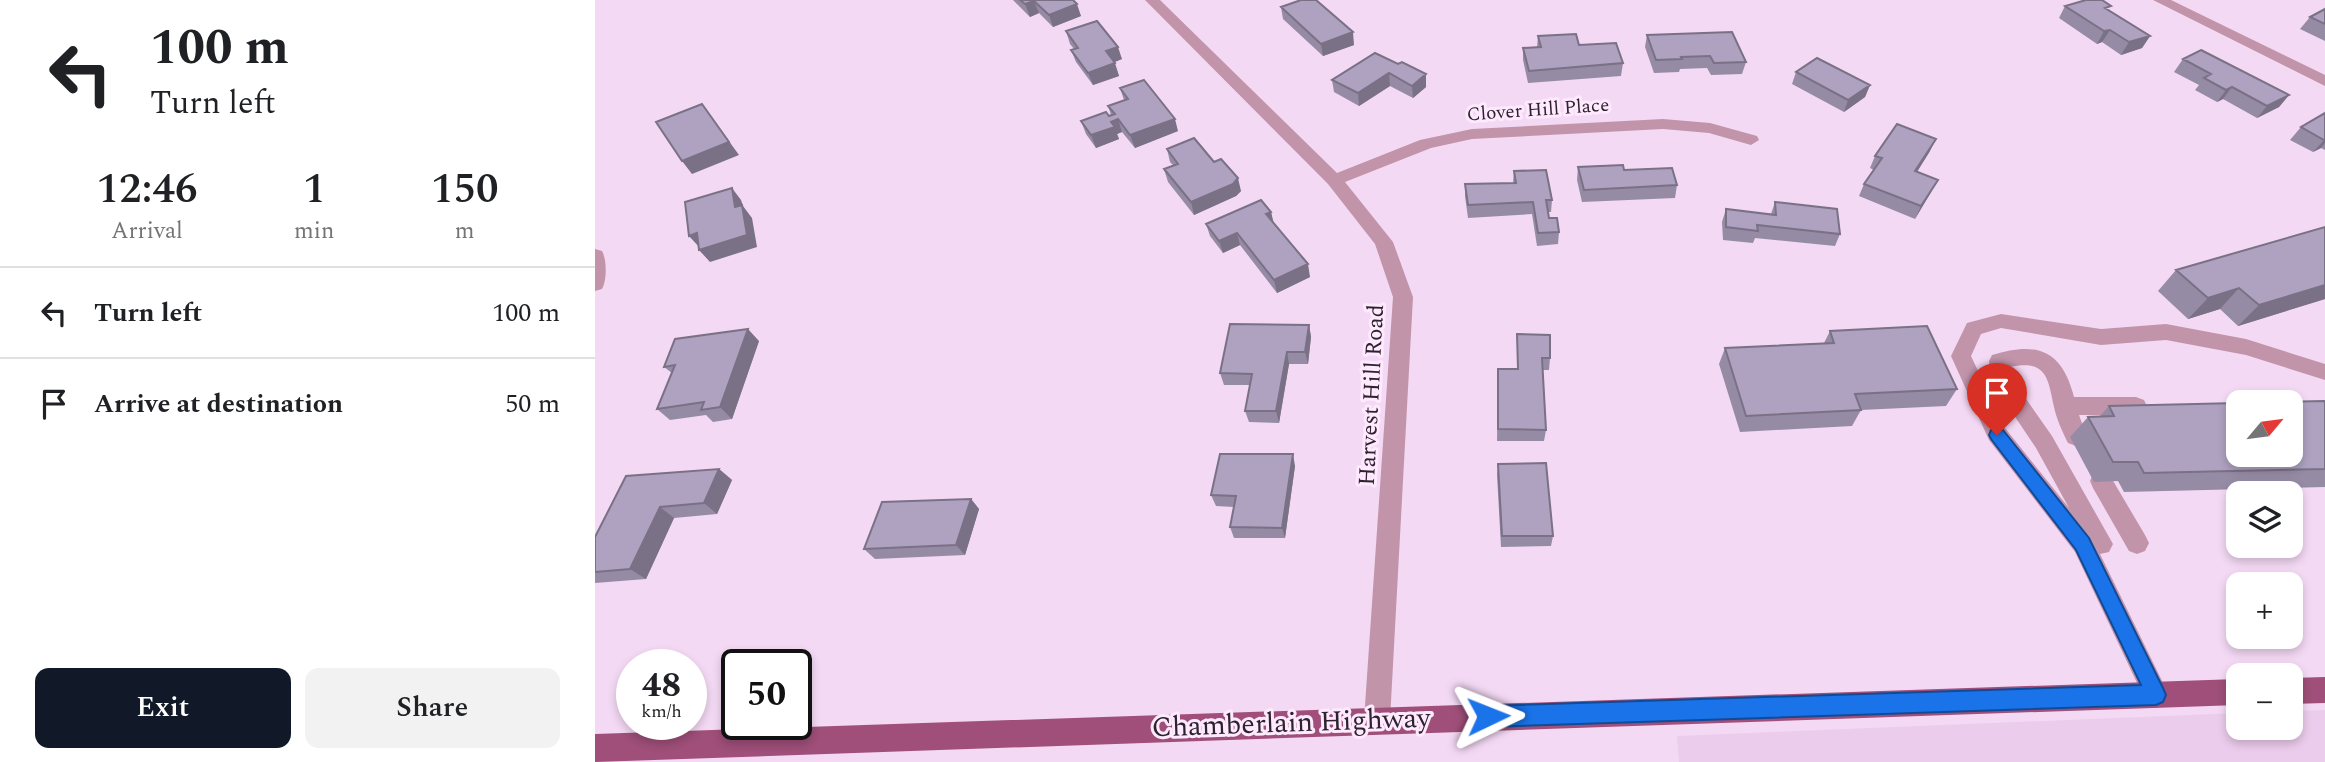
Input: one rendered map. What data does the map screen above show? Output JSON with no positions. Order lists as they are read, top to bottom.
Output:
{
  "streets": {
    "main road": ["Chamberlain Highway"],
    "street": ["Clover Hill Place", "Harvest Hill Road"]
  },
  "crossings": [
    ["Clover Hill Place", "Harvest Hill Road"],
    ["Harvest Hill Road", "Chamberlain Highway"]
  ],
  "north": "top right",
  "page": {
    "turn": ["100 m", "Turn left"],
    "eta": [
      "12:46",
      "Arrival",
      "1",
      "min",
      "150",
      "m"
    ],
    "list": [
      {
        "name": "Turn left",
        "value": "100 m"
      },
      {
        "name": "Arrive at destination",
        "value": "50 m"
      }
    ],
    "map_buttons": ["+", "−"],
    "speed": "48 km/h",
    "limit": "50",
    "buttons": ["Exit", "Share"]
  }
}
